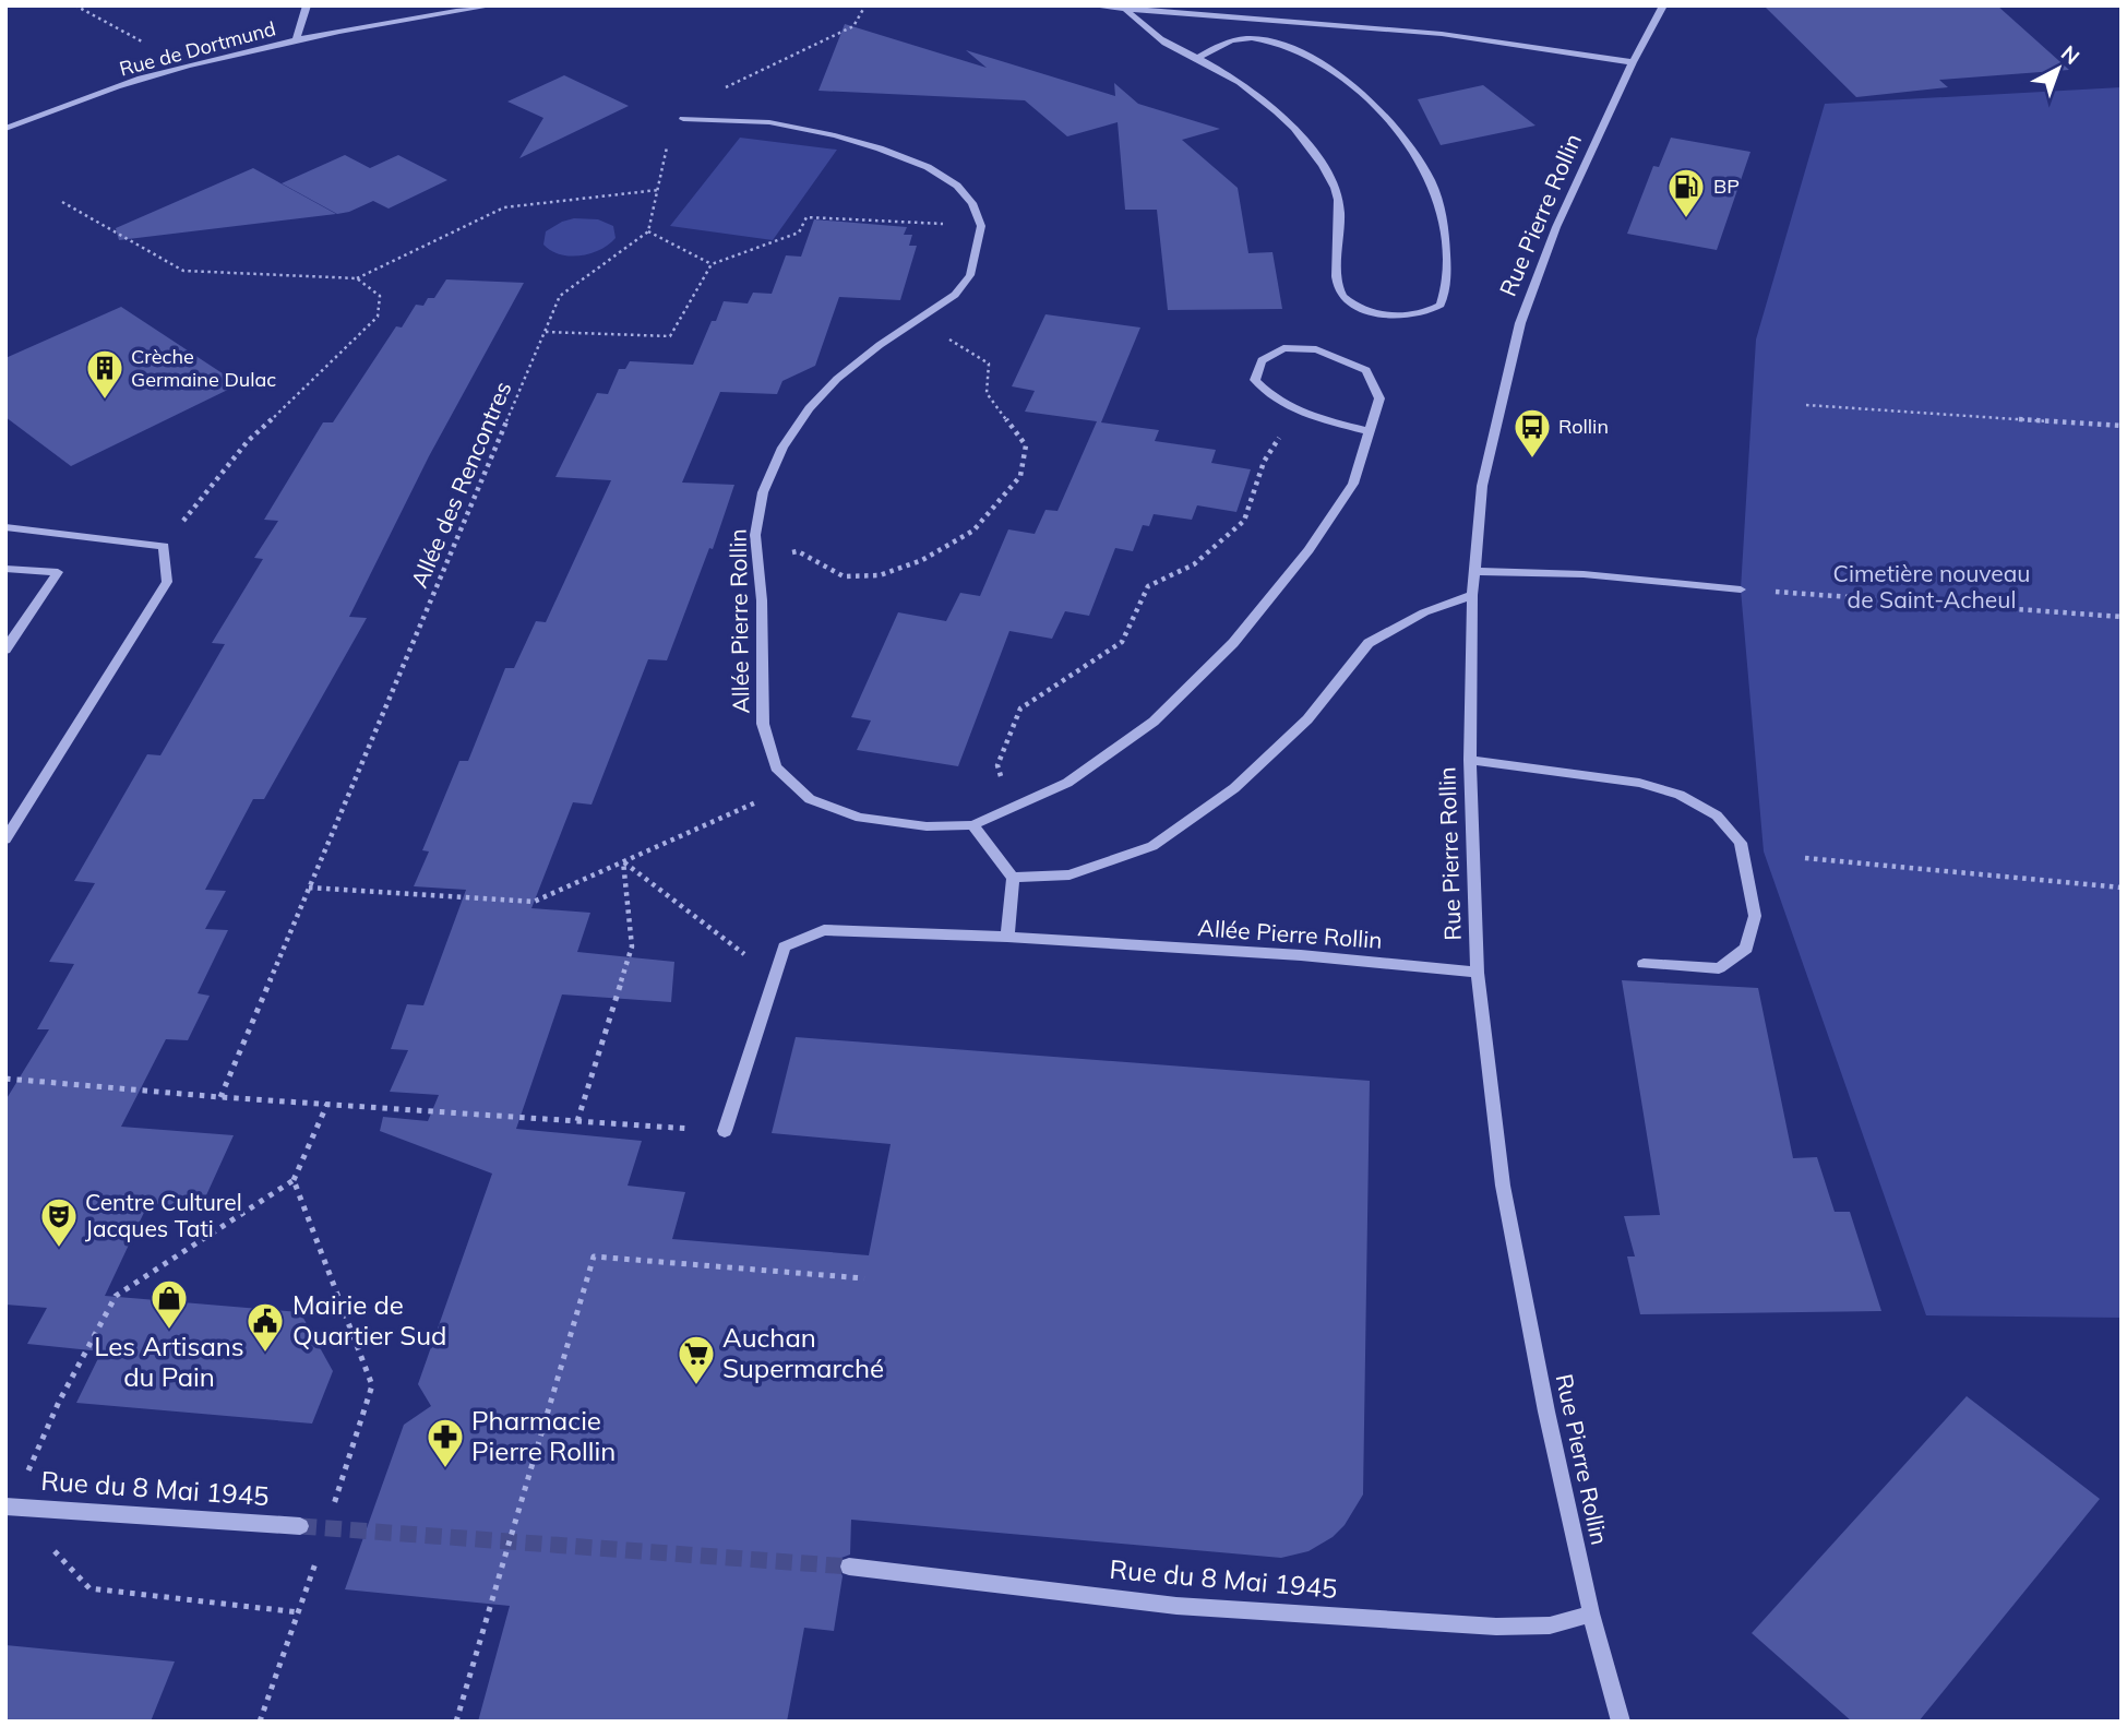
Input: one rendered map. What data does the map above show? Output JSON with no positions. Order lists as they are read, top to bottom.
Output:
{
  "streets": {
    "street": [
      "Rue de Dortmund",
      "Rue Pierre Rollin",
      "Allée Pierre Rollin",
      "Rue du 8 Mai 1945"
    ],
    "path": ["Allée des Rencontres"]
  },
  "crossings": [
    ["Rue Pierre Rollin", "Allée Pierre Rollin"],
    ["Rue Pierre Rollin", "Rue du 8 Mai 1945"]
  ],
  "parks": ["Cimetière nouveau de Saint-Acheul"],
  "places": {
    "fuel station": ["BP"],
    "building": ["Crèche Germaine Dulac"],
    "bus stop": ["Rollin"],
    "theatre": ["Centre Culturel Jacques Tati"],
    "shop": ["Les Artisans du Pain"],
    "public building": ["Mairie de Quartier Sud"],
    "supermarket": ["Auchan Supermarché"],
    "pharmacy": ["Pharmacie Pierre Rollin"]
  },
  "north": "top right"
}
